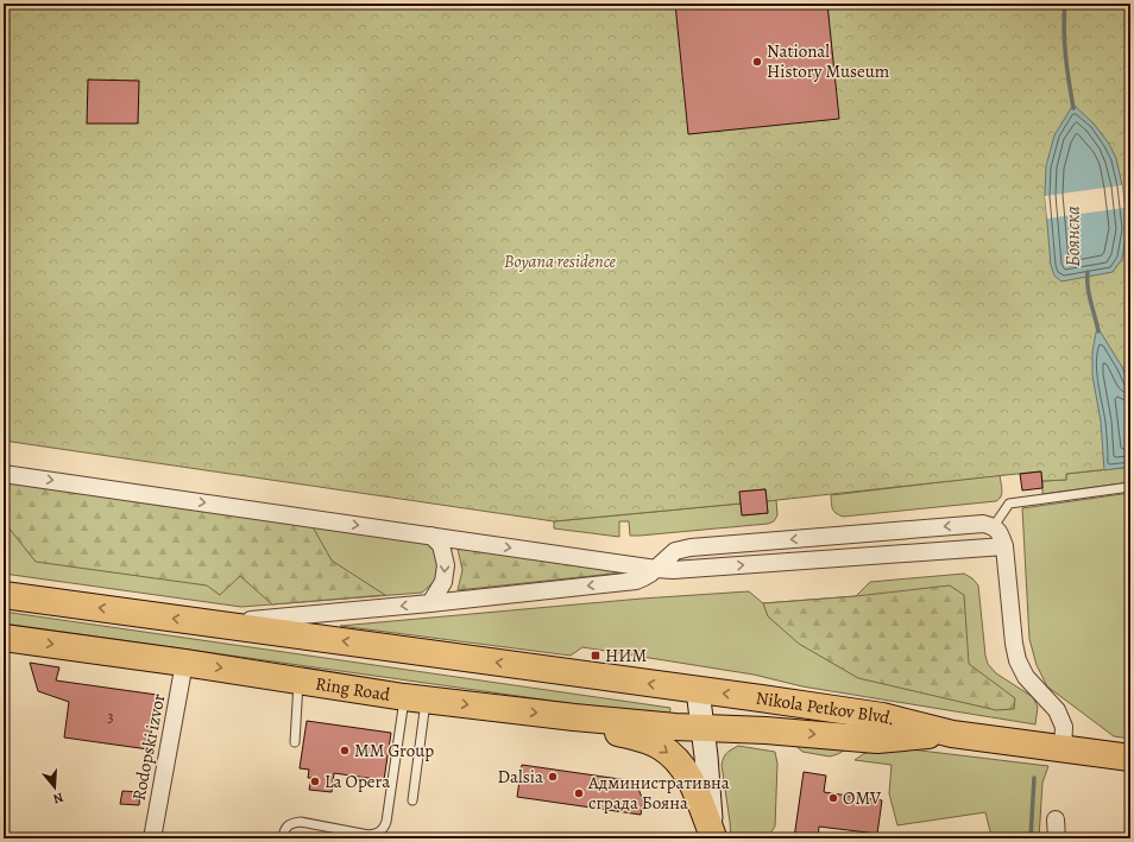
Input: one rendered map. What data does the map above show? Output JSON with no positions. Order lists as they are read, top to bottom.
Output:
{
  "streets": {
    "highway": ["Ring Road", "Nikola Petkov Blvd."],
    "street": ["Rodopski izvor"]
  },
  "crossings": [
    ["Ring Road", "Nikola Petkov Blvd."],
    ["Ring Road", "Rodopski izvor"]
  ],
  "water": ["Боянска"],
  "parks": ["Boyana residence"],
  "places": {
    "other": [
      "National History Museum",
      "MM Group",
      "Dalsia",
      "La Opera",
      "Административна сграда Бояна",
      "OMV"
    ],
    "transit": ["НИМ"]
  },
  "house_numbers": ["3"],
  "north": "bottom"
}
